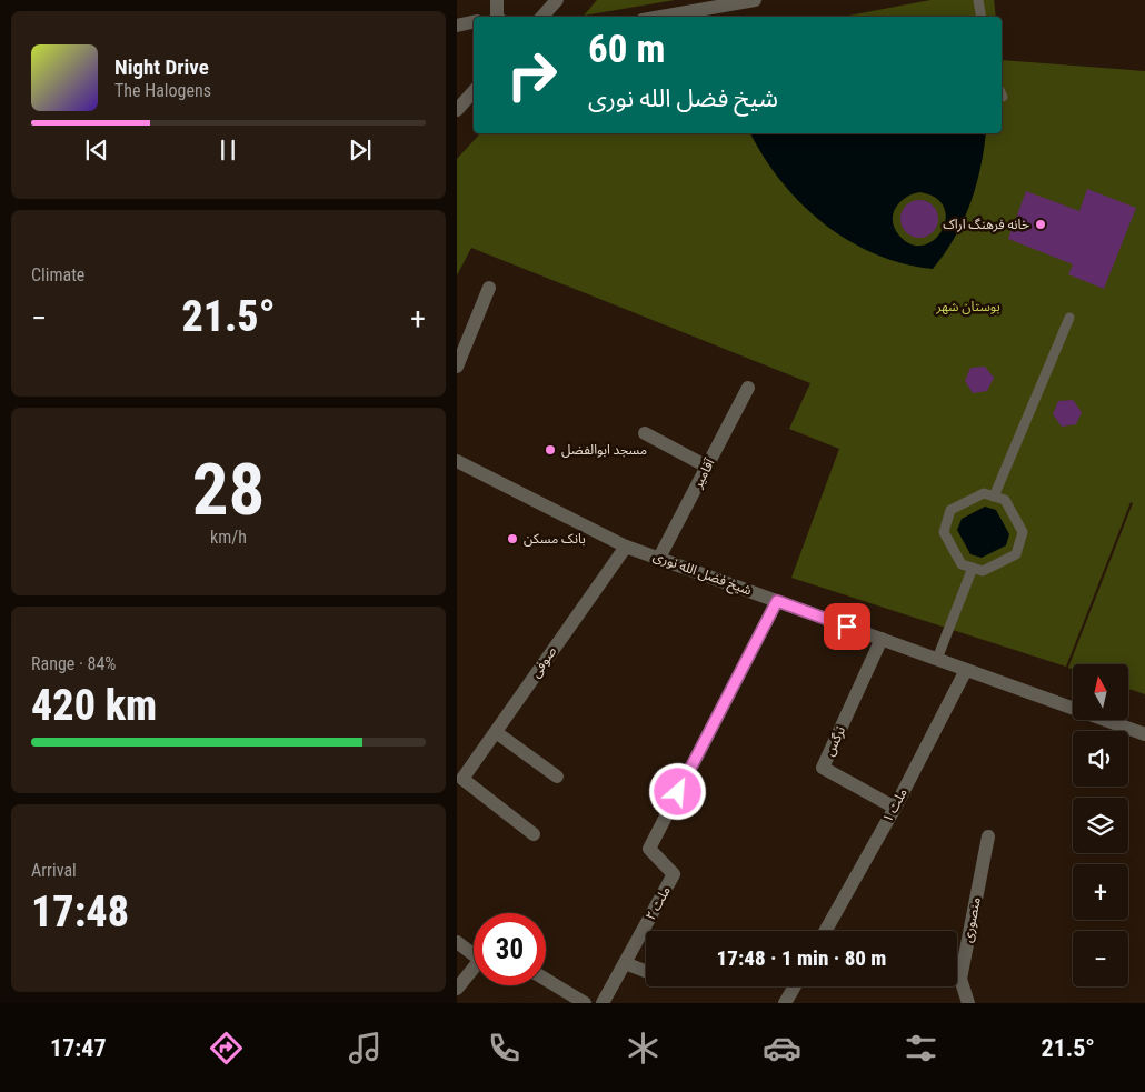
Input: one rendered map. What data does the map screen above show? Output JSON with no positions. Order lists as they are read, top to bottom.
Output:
{
  "streets": {
    "street": [
      "آقامیر",
      "شیخ فضل الله نوری",
      "صوفی",
      "نرگس",
      "ملت ۱",
      "ملت ۲",
      "منصوری"
    ]
  },
  "crossings": [
    ["آقامیر", "شیخ فضل الله نوری"],
    ["شیخ فضل الله نوری", "صوفی"],
    ["شیخ فضل الله نوری", "نرگس"],
    ["شیخ فضل الله نوری", "ملت ۱"],
    ["شیخ فضل الله نوری", "ملت ۲"],
    ["نرگس", "ملت ۱"]
  ],
  "parks": ["بوستان شهر"],
  "places": ["خانه فرهنگ اراک", "مسجد ابوالفضل", "بانک مسکن"],
  "north": "top",
  "page": {
    "turn": ["60 m", "شیخ فضل الله نوری"],
    "song": ["Night Drive", "The Halogens"],
    "tile": [
      "Climate",
      ["28", "km/h"],
      ["Range · 84%", "420 km"],
      ["Arrival", "17:48"]
    ],
    "heat": ["−", "21.5°", "+"],
    "map_buttons": ["+", "−"],
    "limit": "30",
    "trip": "17:48 · 1 min · 80 m",
    "tabs": ["17:47", "21.5°"]
  }
}
